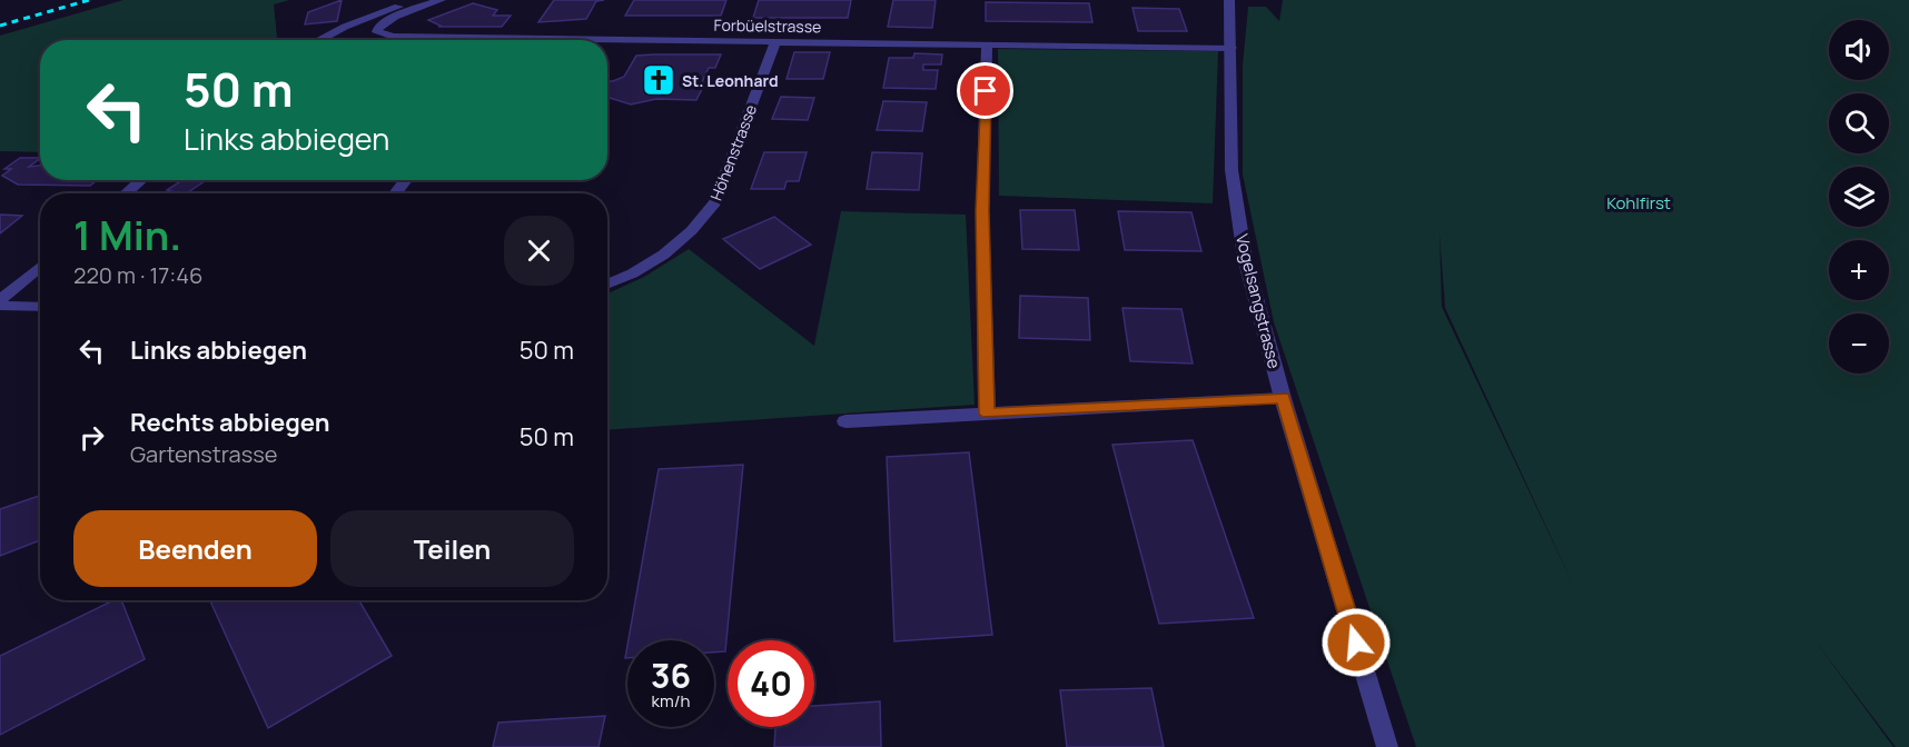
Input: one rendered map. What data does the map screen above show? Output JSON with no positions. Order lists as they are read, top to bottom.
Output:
{
  "streets": {
    "street": ["Forbüelstrasse", "Höhenstrasse", "Vogelsangstrasse"]
  },
  "crossings": [
    ["Forbüelstrasse", "Höhenstrasse"],
    ["Forbüelstrasse", "Vogelsangstrasse"]
  ],
  "parks": ["Kohlfirst"],
  "places": {
    "church": ["St. Leonhard"]
  },
  "page": {
    "map_buttons": ["+", "−"],
    "turn": ["50 m", "Links abbiegen"],
    "heading": ["1 Min.", "220 m · 17:46"],
    "list": [
      {
        "name": "Links abbiegen",
        "value": "50 m"
      },
      {
        "name": "Rechts abbiegen",
        "note": "Gartenstrasse",
        "value": "50 m"
      }
    ],
    "buttons": ["Beenden", "Teilen"],
    "speed": "36 km/h",
    "limit": "40"
  }
}
